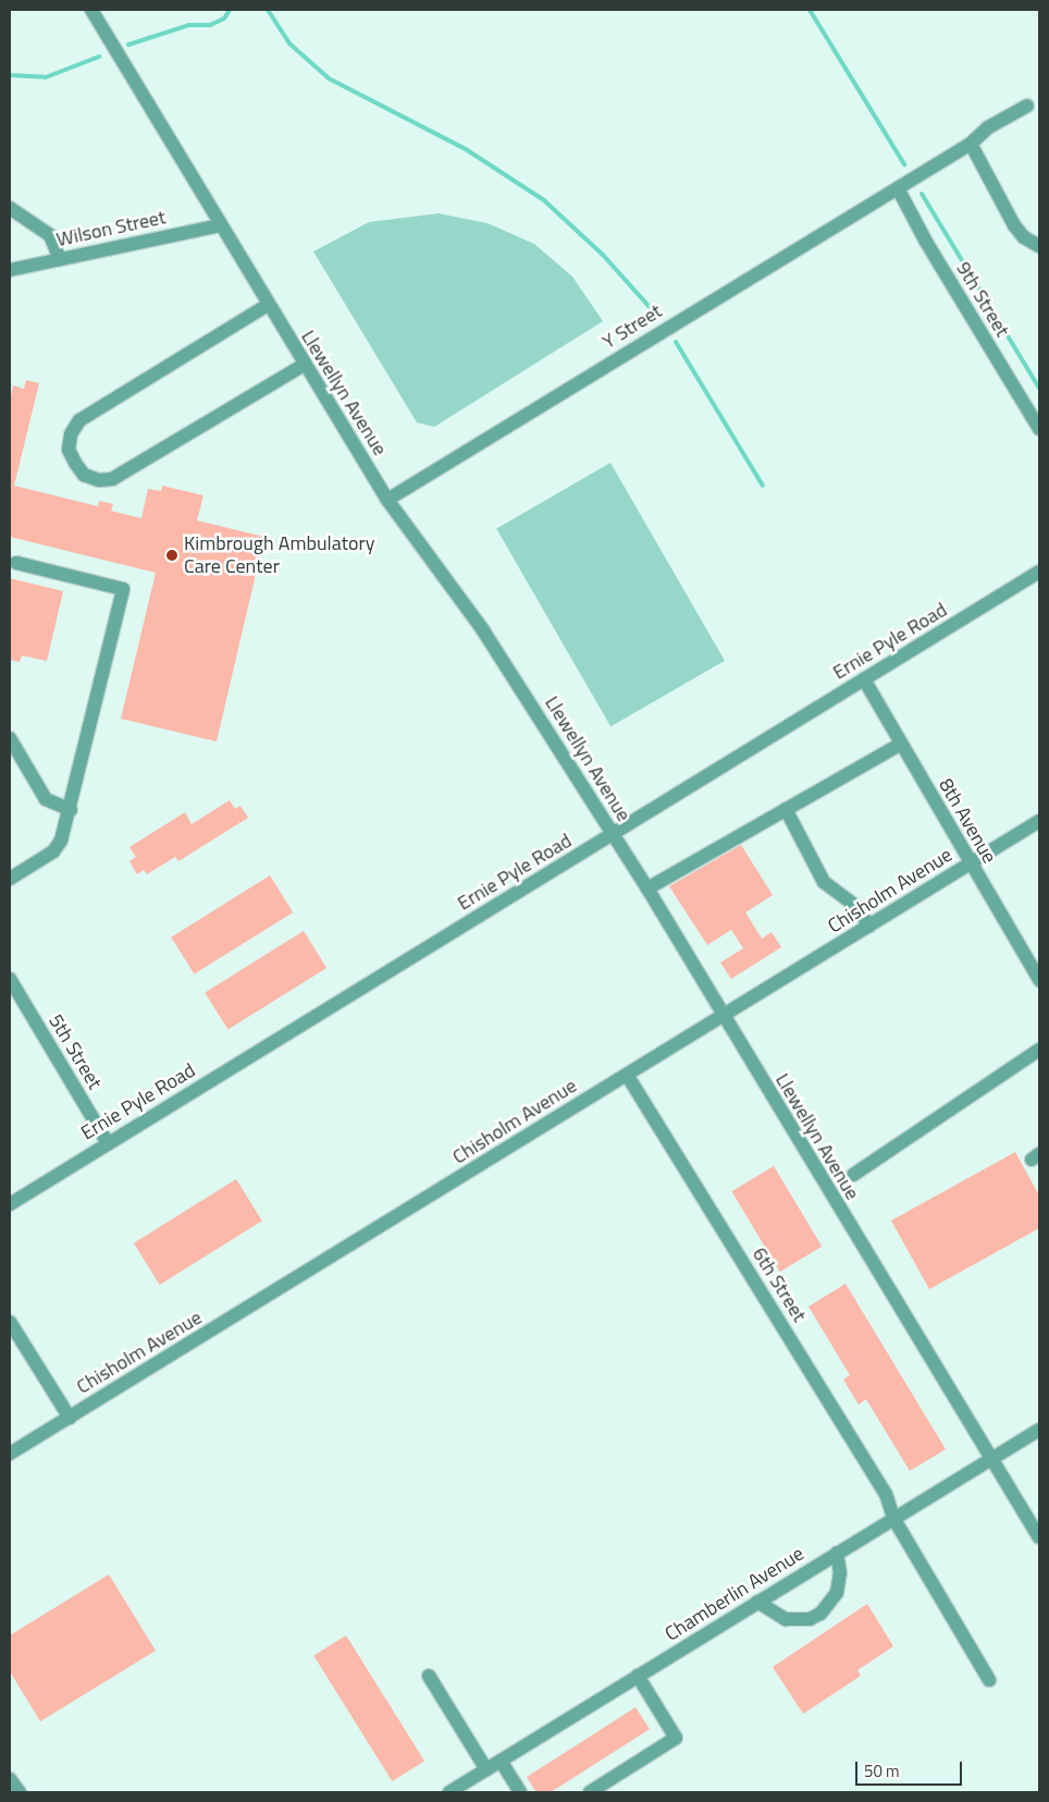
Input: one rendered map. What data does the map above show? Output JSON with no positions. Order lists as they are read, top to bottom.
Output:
{
  "streets": {
    "street": [
      "Wilson Street",
      "9th Street",
      "Y Street",
      "Llewellyn Avenue",
      "Ernie Pyle Road",
      "8th Avenue",
      "Chisholm Avenue",
      "5th Street",
      "6th Street",
      "Chamberlin Avenue"
    ]
  },
  "crossings": [
    ["Wilson Street", "Llewellyn Avenue"],
    ["9th Street", "Y Street"],
    ["Y Street", "Llewellyn Avenue"],
    ["Llewellyn Avenue", "Ernie Pyle Road"],
    ["Llewellyn Avenue", "Chisholm Avenue"],
    ["Llewellyn Avenue", "Chamberlin Avenue"],
    ["Ernie Pyle Road", "8th Avenue"],
    ["Ernie Pyle Road", "5th Street"],
    ["8th Avenue", "Chisholm Avenue"],
    ["Chisholm Avenue", "6th Street"],
    ["6th Street", "Chamberlin Avenue"]
  ],
  "places": ["Kimbrough Ambulatory Care Center"],
  "scale_bar": "50 m"
}
